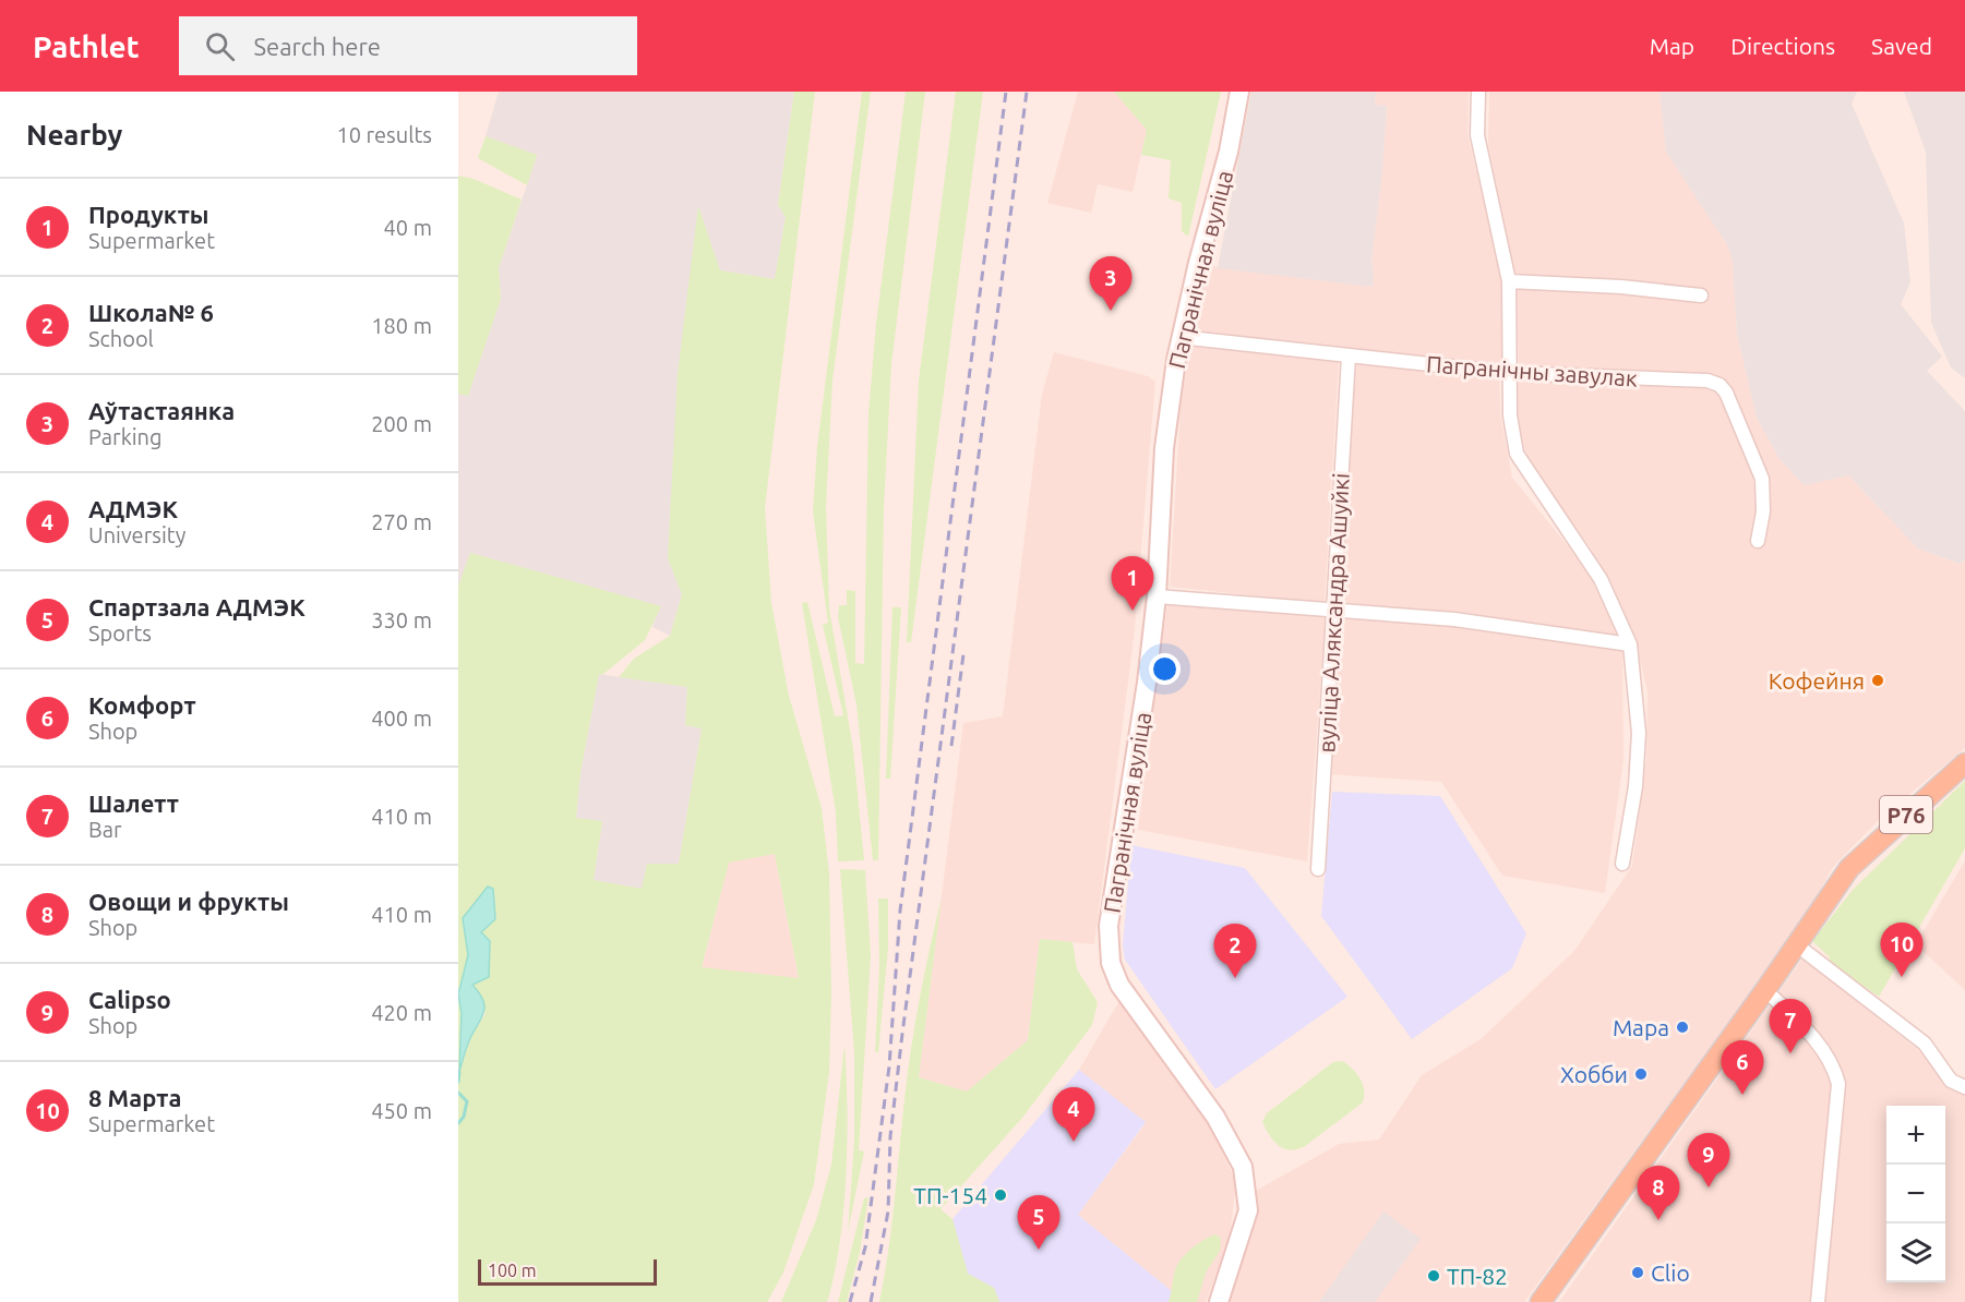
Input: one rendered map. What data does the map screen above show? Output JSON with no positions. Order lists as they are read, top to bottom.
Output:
{
  "streets": {
    "main road": ["Пагранічная вуліца", "Р76"],
    "street": ["Пагранічны завулак", "вуліца Аляксандра Ашуйкі"]
  },
  "crossings": [
    ["Пагранічная вуліца", "Пагранічны завулак"],
    ["Пагранічны завулак", "вуліца Аляксандра Ашуйкі"]
  ],
  "places": [
    "Кофейня",
    "Мара",
    "Хобби",
    "ТП-154",
    "Clio",
    "ТП-82"
  ],
  "scale_bar": "100 m",
  "page": {
    "header": "Pathlet",
    "search": "Search here",
    "nav": ["Map", "Directions", "Saved"],
    "heading": ["Nearby", "10 results"],
    "list": [
      {
        "mark": "1",
        "name": "Продукты",
        "note": "Supermarket",
        "value": "40 m"
      },
      {
        "mark": "2",
        "name": "Школа№ 6",
        "note": "School",
        "value": "180 m"
      },
      {
        "mark": "3",
        "name": "Аўтастаянка",
        "note": "Parking",
        "value": "200 m"
      },
      {
        "mark": "4",
        "name": "АДМЭК",
        "note": "University",
        "value": "270 m"
      },
      {
        "mark": "5",
        "name": "Спартзала АДМЭК",
        "note": "Sports",
        "value": "330 m"
      },
      {
        "mark": "6",
        "name": "Комфорт",
        "note": "Shop",
        "value": "400 m"
      },
      {
        "mark": "7",
        "name": "Шалетт",
        "note": "Bar",
        "value": "410 m"
      },
      {
        "mark": "8",
        "name": "Овощи и фрукты",
        "note": "Shop",
        "value": "410 m"
      },
      {
        "mark": "9",
        "name": "Calipso",
        "note": "Shop",
        "value": "420 m"
      },
      {
        "mark": "10",
        "name": "8 Марта",
        "note": "Supermarket",
        "value": "450 m"
      }
    ],
    "pins": [
      "3",
      "1",
      "10",
      "2",
      "7",
      "6",
      "4",
      "9",
      "8",
      "5"
    ],
    "map_buttons": ["+", "−"],
    "scale": "100 m"
  }
}
